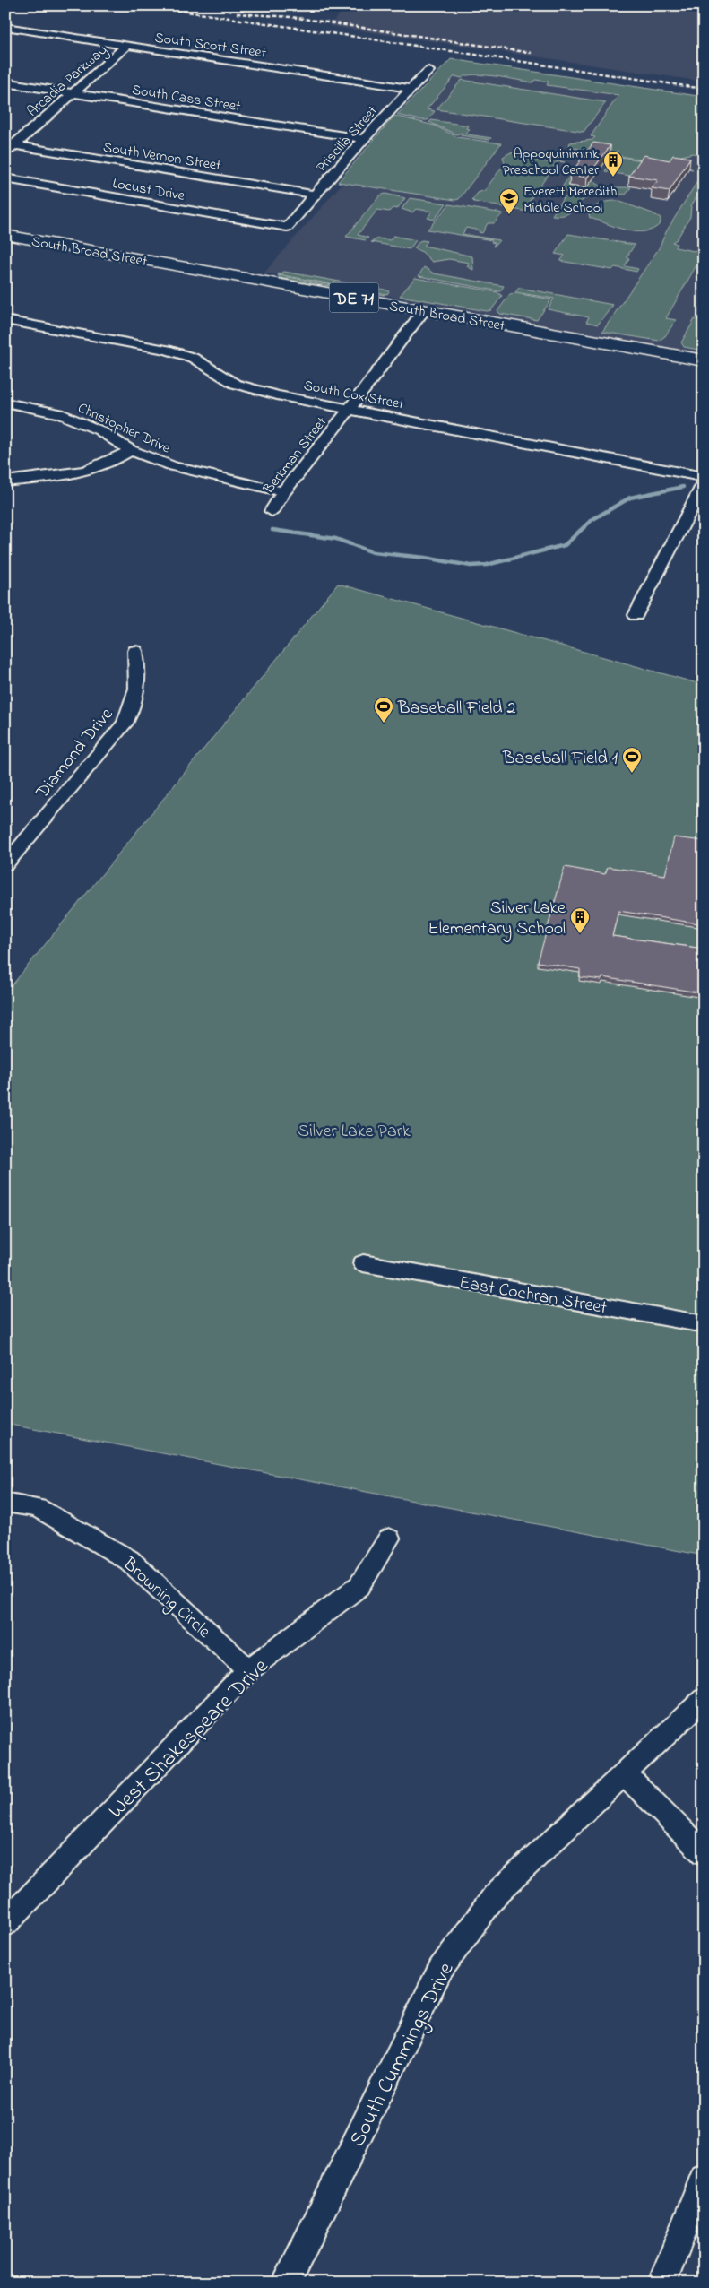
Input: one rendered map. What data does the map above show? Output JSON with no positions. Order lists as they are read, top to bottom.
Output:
{
  "streets": {
    "main road": ["South Broad Street", "DE 71"],
    "street": [
      "South Scott Street",
      "Arcadia Parkway",
      "South Cass Street",
      "Priscilla Street",
      "South Vernon Street",
      "Locust Drive",
      "South Cox Street",
      "Christopher Drive",
      "Berkman Street",
      "Diamond Drive",
      "East Cochran Street",
      "Browning Circle",
      "West Shakespeare Drive",
      "South Cummings Drive"
    ]
  },
  "crossings": [
    ["South Scott Street", "Arcadia Parkway"],
    ["South Scott Street", "Priscilla Street"],
    ["Arcadia Parkway", "South Cass Street"],
    ["Arcadia Parkway", "South Vernon Street"],
    ["South Cass Street", "Priscilla Street"],
    ["Priscilla Street", "South Vernon Street"],
    ["Priscilla Street", "Locust Drive"],
    ["South Broad Street", "Berkman Street"],
    ["South Cox Street", "Berkman Street"],
    ["Christopher Drive", "Berkman Street"],
    ["Browning Circle", "West Shakespeare Drive"]
  ],
  "parks": ["Silver Lake Park"],
  "places": {
    "building": ["Appoquinimink Preschool Center", "Silver Lake Elementary School"],
    "school or university": ["Everett Meredith Middle School"],
    "sports": ["Baseball Field 2", "Baseball Field 1"]
  }
}
